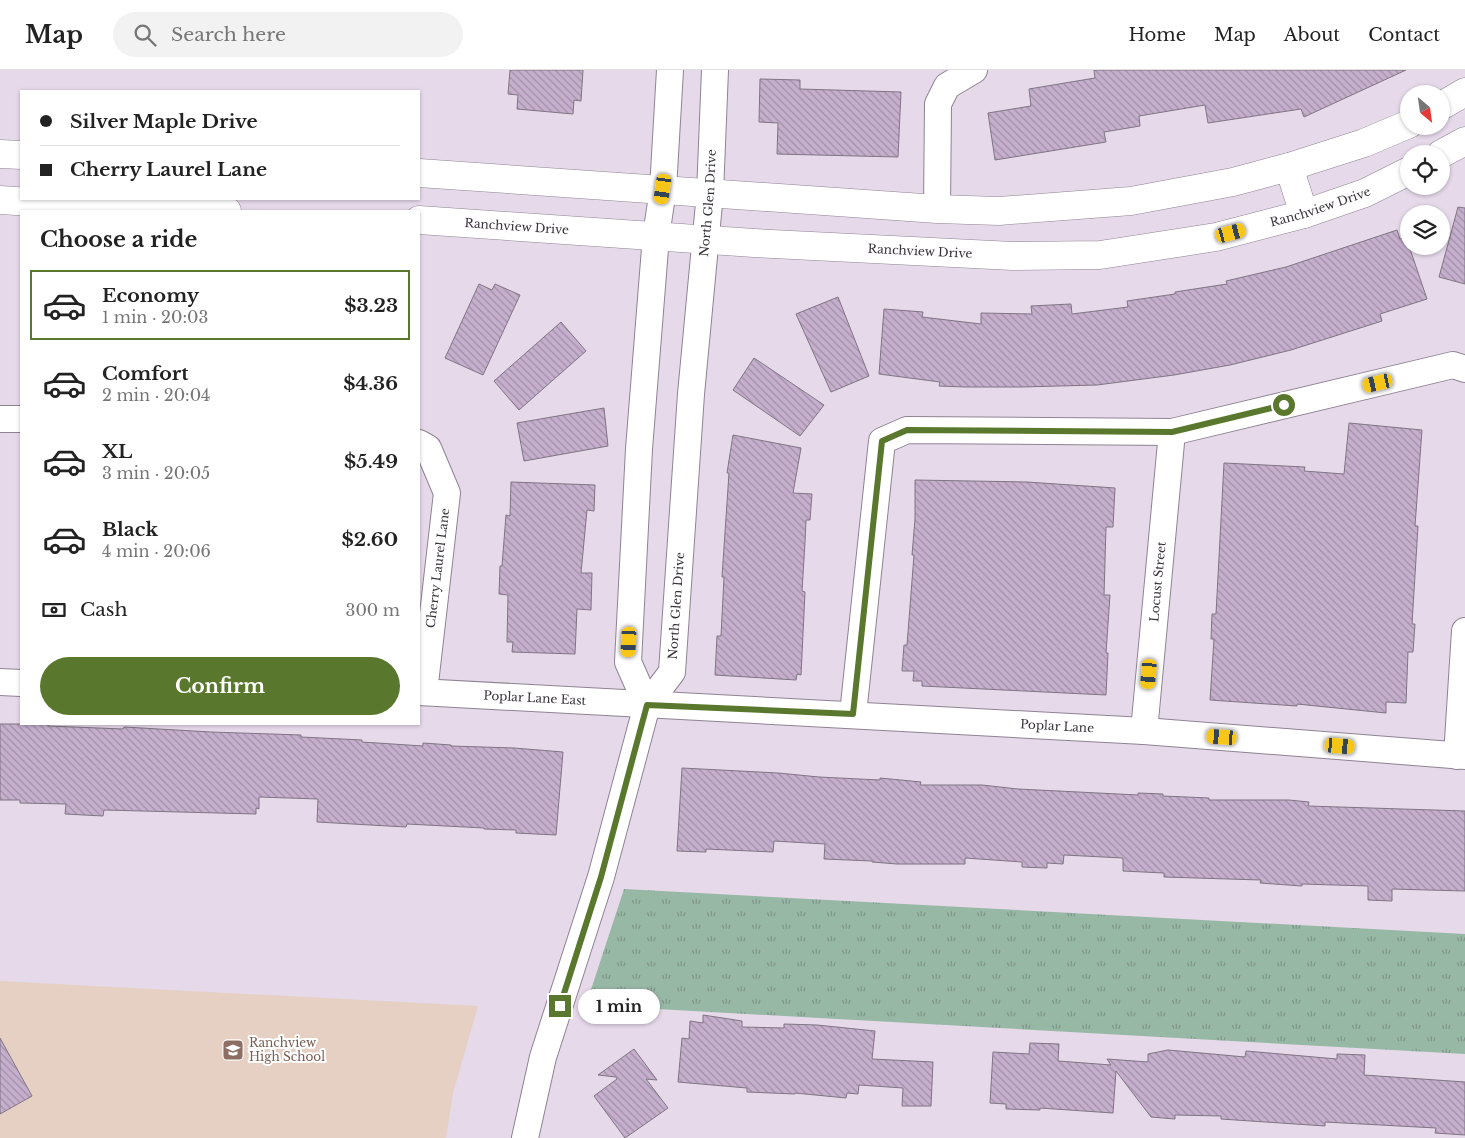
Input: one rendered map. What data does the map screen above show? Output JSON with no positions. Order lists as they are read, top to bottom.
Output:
{
  "streets": {
    "street": [
      "North Glen Drive",
      "Ranchview Drive",
      "Cherry Laurel Lane",
      "Locust Street",
      "Poplar Lane East",
      "Poplar Lane"
    ]
  },
  "crossings": [
    ["North Glen Drive", "Ranchview Drive"],
    ["North Glen Drive", "Poplar Lane East"],
    ["North Glen Drive", "Poplar Lane"],
    ["Cherry Laurel Lane", "Poplar Lane East"],
    ["Locust Street", "Poplar Lane"],
    ["Poplar Lane East", "Poplar Lane"]
  ],
  "places": {
    "school or university": ["Ranchview High School"]
  },
  "north": "bottom right",
  "page": {
    "header": "Map",
    "search": "Search here",
    "nav": [
      "Home",
      "Map",
      "About",
      "Contact"
    ],
    "banner": ["Silver Maple Drive", "Cherry Laurel Lane"],
    "heading": "Choose a ride",
    "list": [
      {
        "name": "Economy",
        "note": "1 min · 20:03",
        "value": "$3.23"
      },
      {
        "name": "Comfort",
        "note": "2 min · 20:04",
        "value": "$4.36"
      },
      {
        "name": "XL",
        "note": "3 min · 20:05",
        "value": "$5.49"
      },
      {
        "name": "Black",
        "note": "4 min · 20:06",
        "value": "$2.60"
      }
    ],
    "pay": ["Cash", "300 m"],
    "buttons": "Confirm",
    "bubble": "1 min"
  }
}
